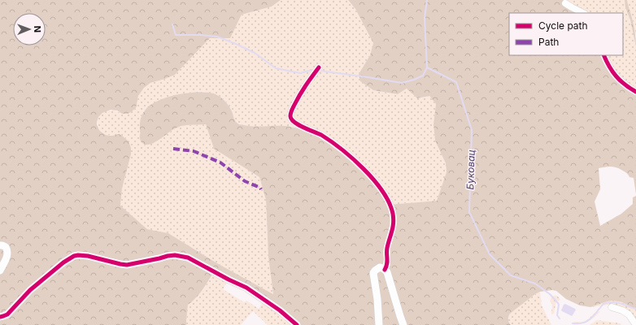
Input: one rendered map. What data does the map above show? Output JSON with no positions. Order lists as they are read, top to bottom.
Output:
{
  "water": ["Буковац"],
  "legend": ["Cycle path", "Path"],
  "north": "right"
}
